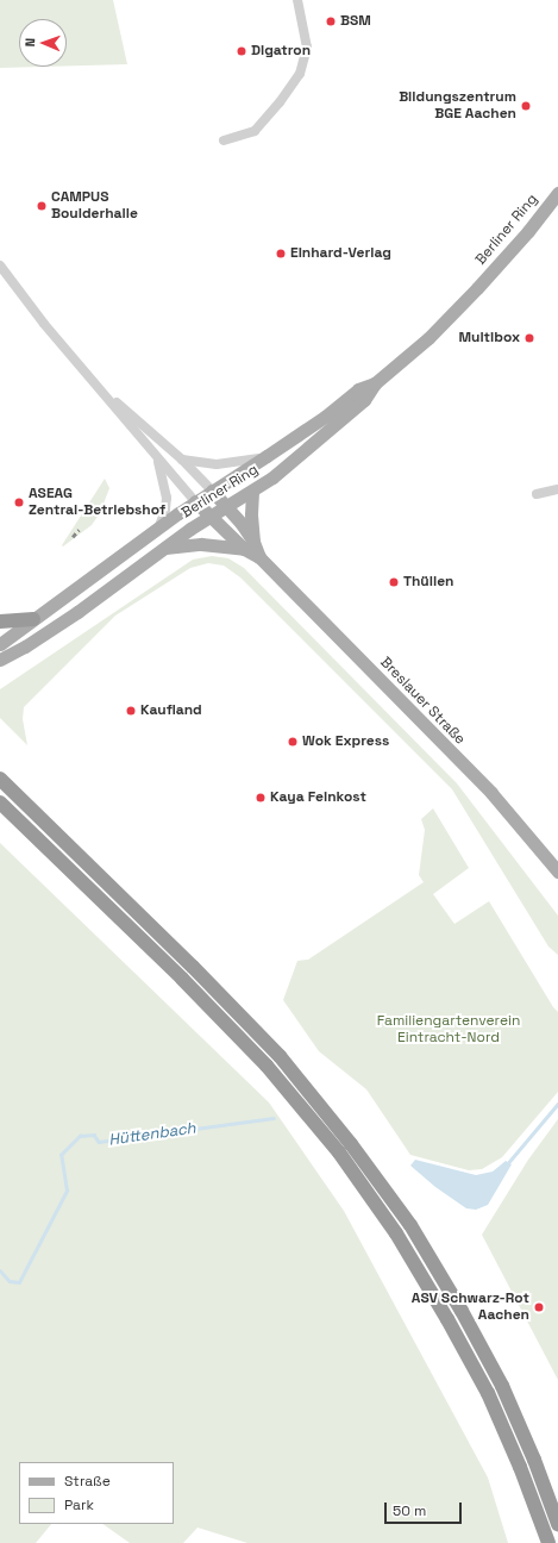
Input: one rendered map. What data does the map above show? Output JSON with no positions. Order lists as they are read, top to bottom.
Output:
{
  "streets": {
    "main road": ["Berliner Ring", "Breslauer Straße"]
  },
  "crossings": [
    ["Berliner Ring", "Breslauer Straße"]
  ],
  "water": ["Hüttenbach"],
  "parks": ["Familiengartenverein Eintracht-Nord"],
  "places": [
    "BSM",
    "Digatron",
    "Bildungszentrum BGE Aachen",
    "CAMPUS Boulderhalle",
    "Einhard-Verlag",
    "Multibox",
    "ASEAG Zentral-Betriebshof",
    "Thüllen",
    "Kaufland",
    "Wok Express",
    "Kaya Feinkost",
    "ASV Schwarz-Rot Aachen"
  ],
  "legend": ["Straße", "Park"],
  "scale_bar": "50 m",
  "north": "left"
}
